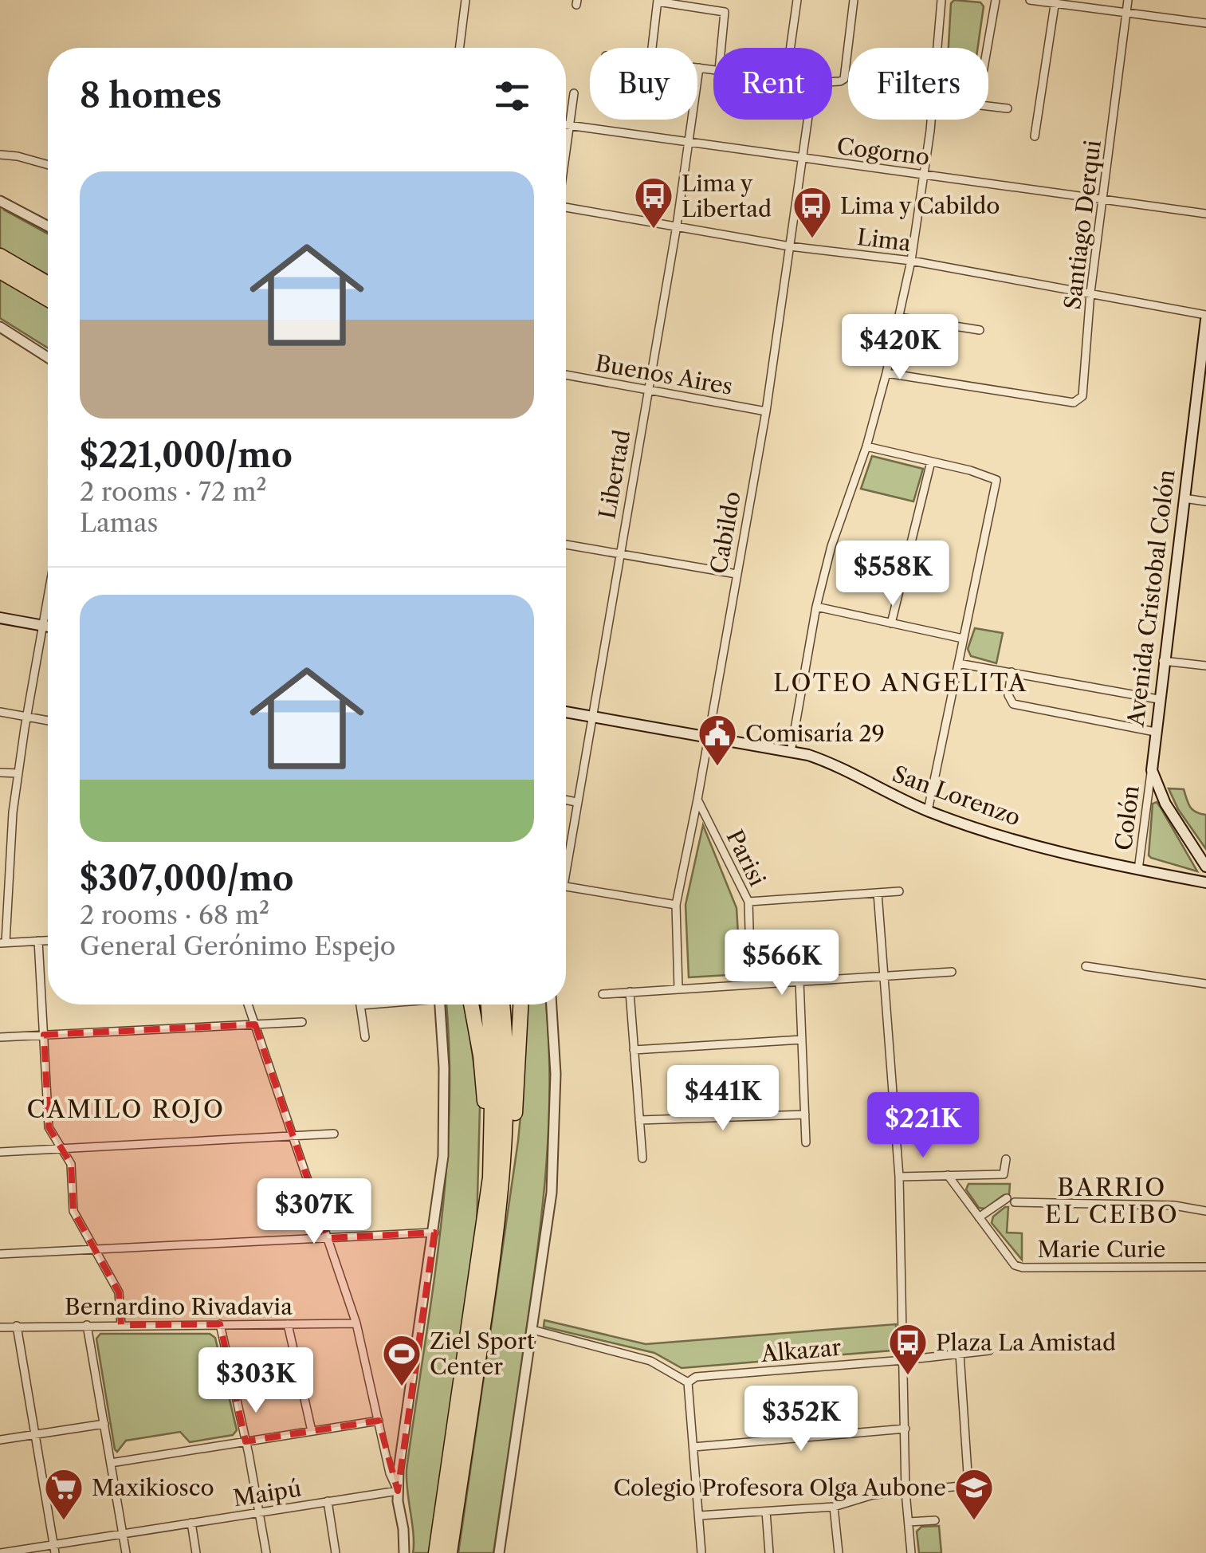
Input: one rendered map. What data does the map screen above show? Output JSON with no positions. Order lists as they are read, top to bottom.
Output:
{
  "streets": {
    "main road": ["Avenida Cristobal Colón", "San Lorenzo"],
    "street": [
      "Cogorno",
      "Santiago Derqui",
      "Lima",
      "Buenos Aires",
      "Libertad",
      "Cabildo",
      "Colón",
      "Parisi",
      "Marie Curie",
      "Bernardino Rivadavia",
      "Alkazar",
      "Maipú"
    ]
  },
  "crossings": [
    ["Cogorno", "Santiago Derqui"],
    ["Cogorno", "Libertad"],
    ["Cogorno", "Cabildo"],
    ["Santiago Derqui", "Lima"],
    ["Lima", "Libertad"],
    ["Lima", "Cabildo"],
    ["Lima", "Avenida Cristobal Colón"],
    ["Buenos Aires", "Libertad"],
    ["Buenos Aires", "Cabildo"],
    ["Libertad", "San Lorenzo"],
    ["Cabildo", "San Lorenzo"],
    ["Cabildo", "Parisi"],
    ["Avenida Cristobal Colón", "Colón"],
    ["San Lorenzo", "Colón"]
  ],
  "districts": ["LOTEO ANGELITA", "CAMILO ROJO", "BARRIO EL CEIBO"],
  "places": {
    "bus stop": ["Lima y Libertad", "Lima y Cabildo", "Plaza La Amistad"],
    "public building": ["Comisaría 29"],
    "sports": ["Ziel Sport Center"],
    "supermarket": ["Maxikiosco"],
    "school or university": ["Colegio Profesora Olga Aubone"]
  },
  "page": {
    "chip": ["Buy", "Rent", "Filters"],
    "heading": "8 homes",
    "list": [
      {
        "name": "$221,000/mo",
        "note": "2 rooms · 72 m² · Lamas"
      },
      {
        "name": "$307,000/mo",
        "note": "2 rooms · 68 m² · General Gerónimo Espejo"
      }
    ],
    "price": [
      "$420K",
      "$558K",
      "$566K",
      "$441K",
      "$221K",
      "$307K",
      "$303K",
      "$352K"
    ]
  }
}
